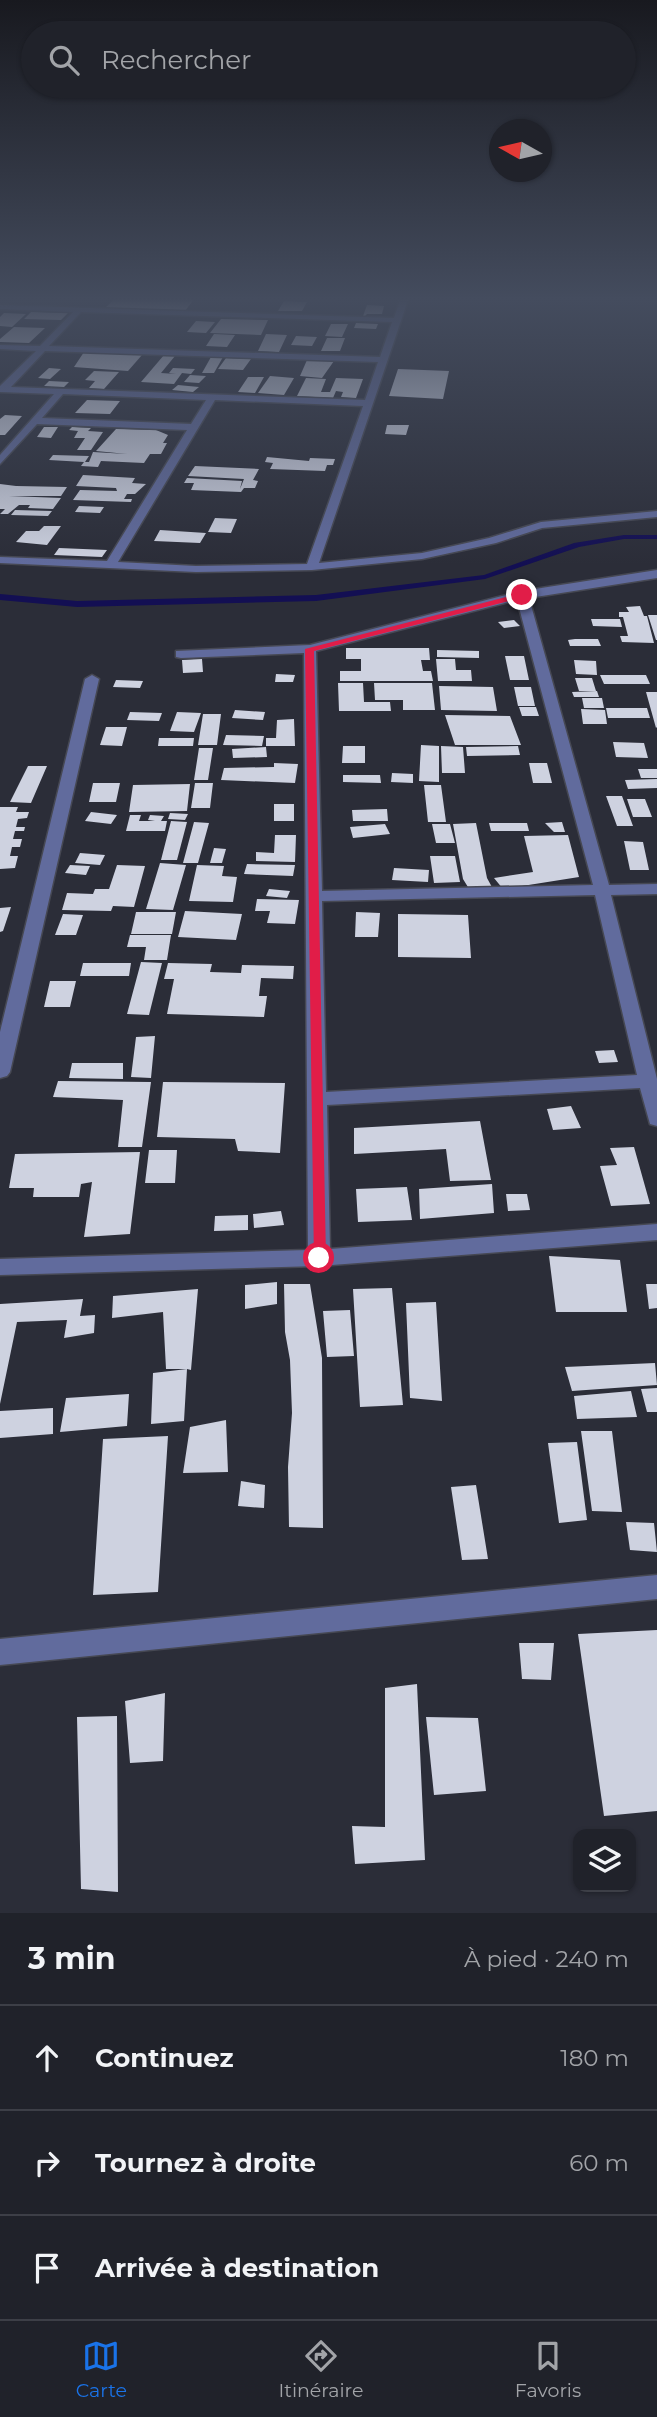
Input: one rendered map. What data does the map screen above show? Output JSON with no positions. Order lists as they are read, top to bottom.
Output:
{
  "north": "left",
  "page": {
    "search": "Rechercher",
    "heading": ["3 min", "À pied · 240 m"],
    "list": [
      ["Continuez", "180 m"],
      ["Tournez à droite", "60 m"],
      "Arrivée à destination"
    ],
    "nav": ["Carte", "Itinéraire", "Favoris"]
  }
}
